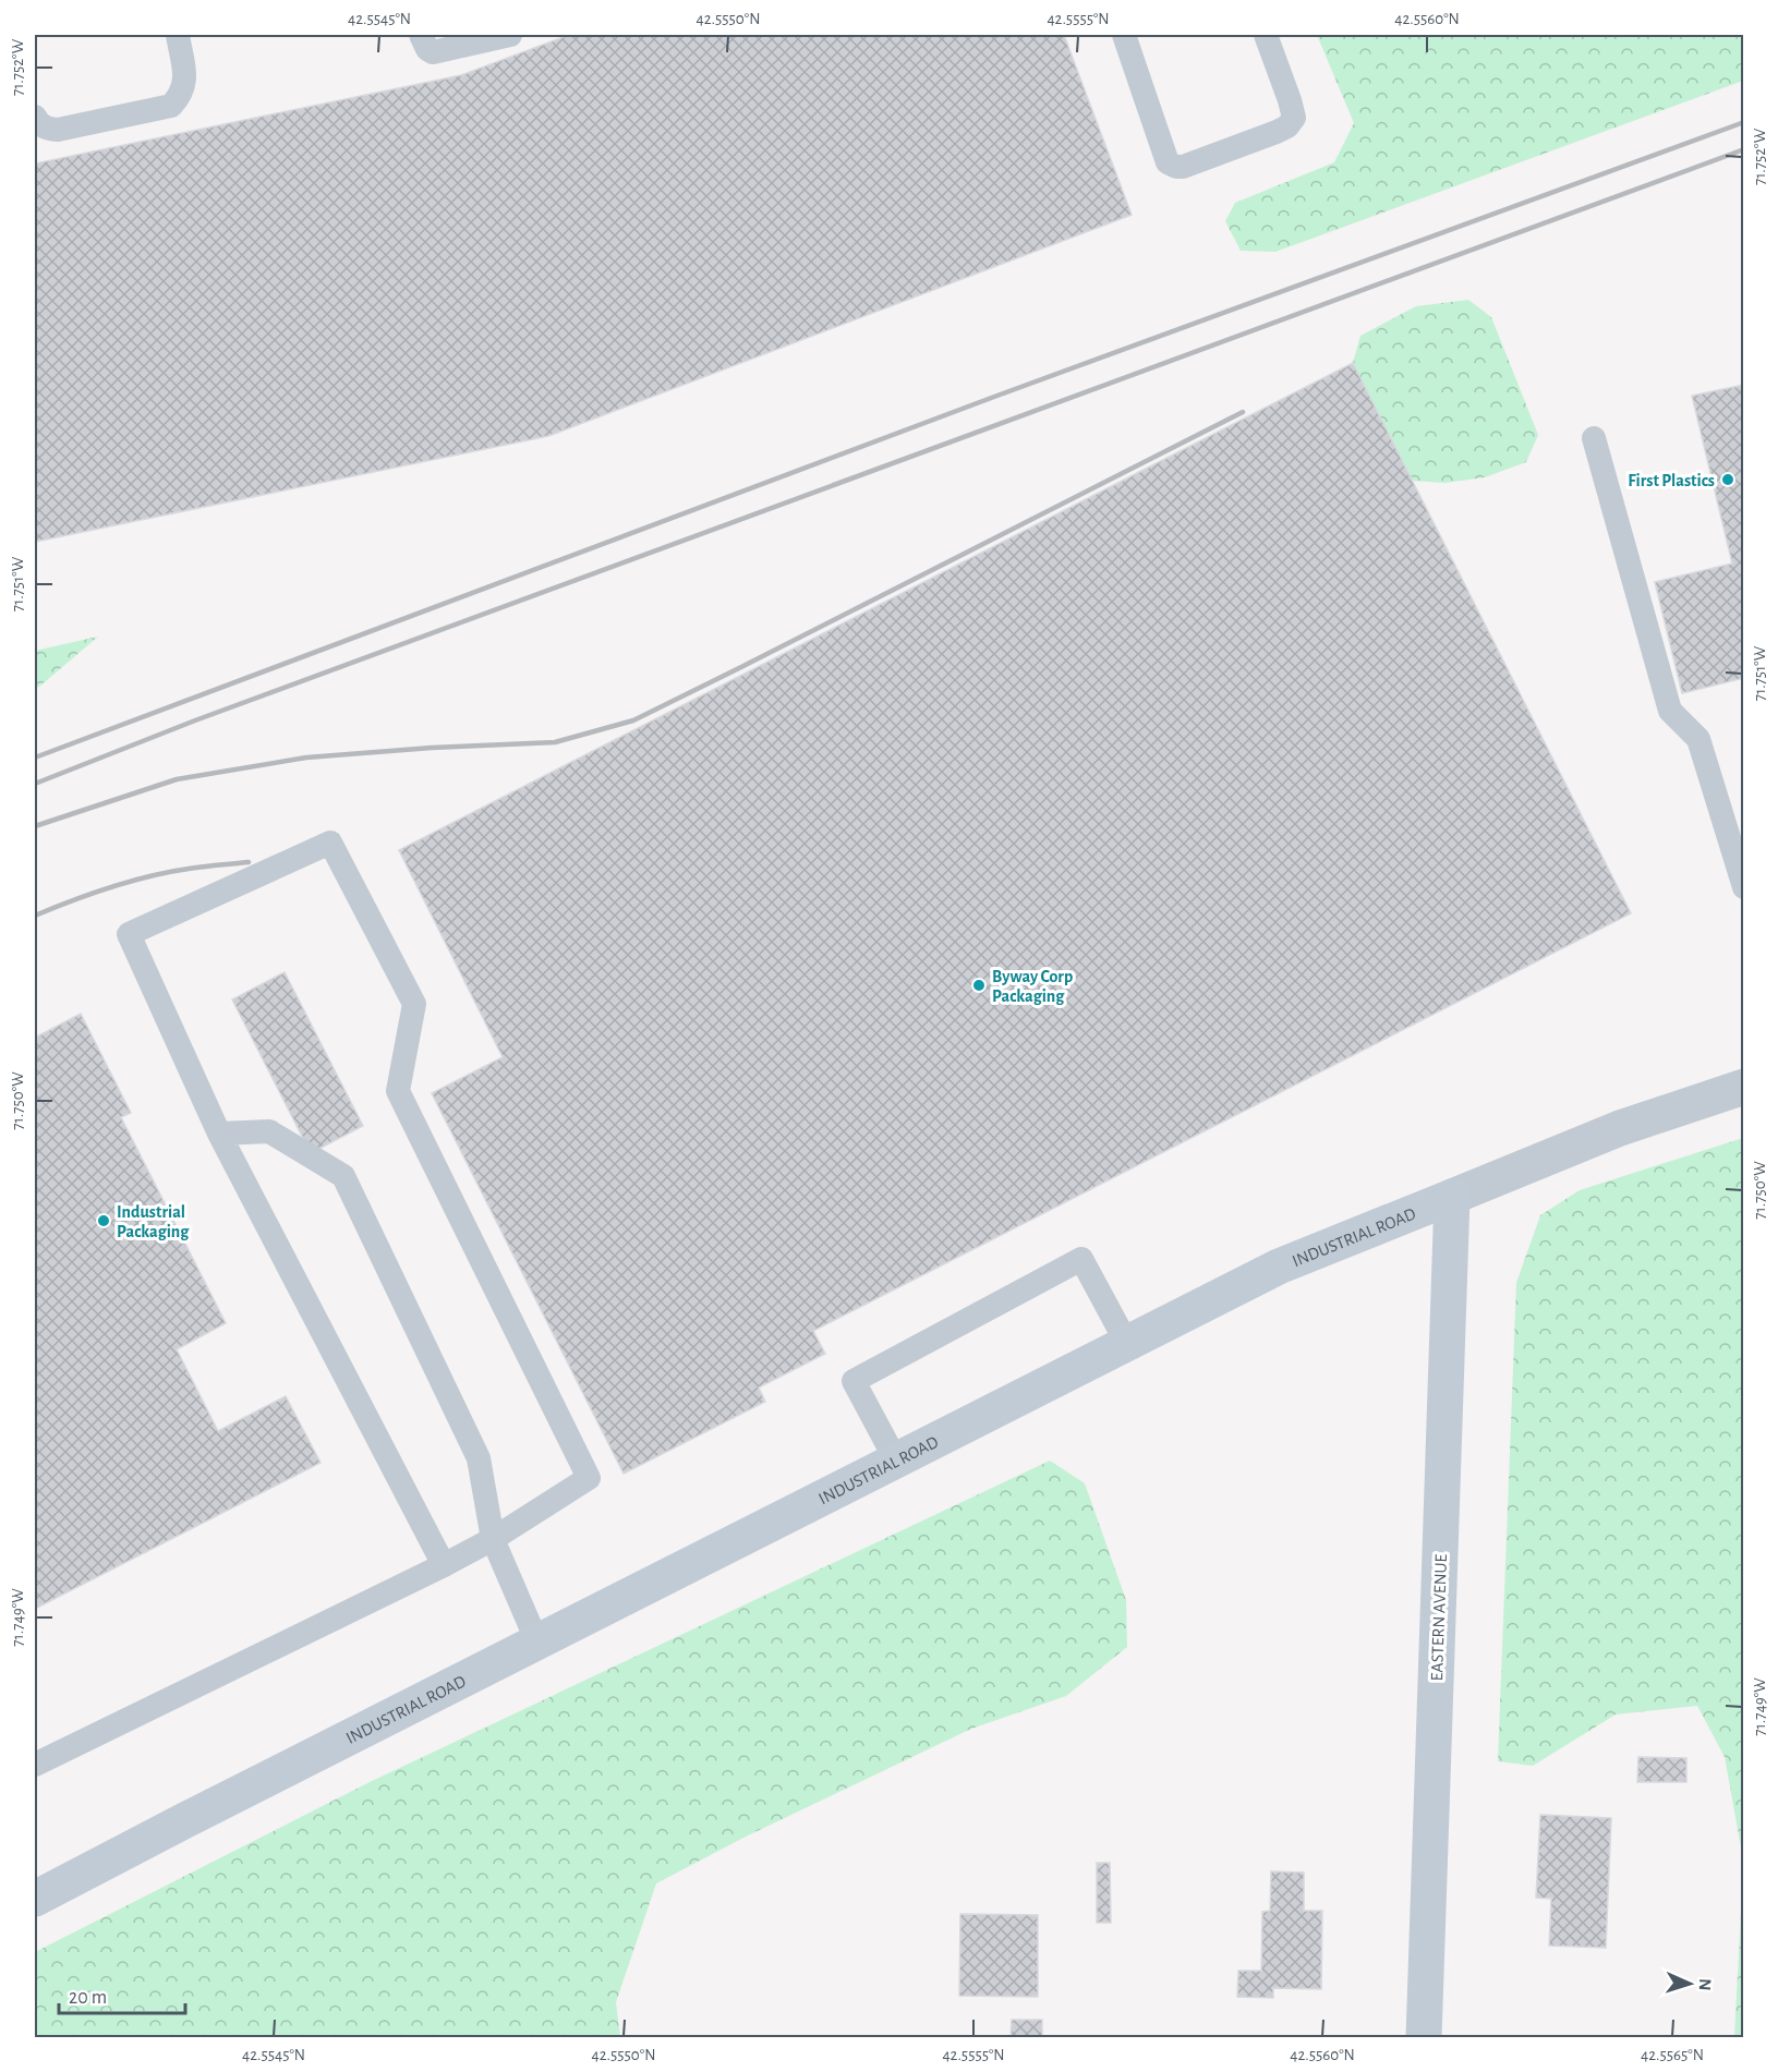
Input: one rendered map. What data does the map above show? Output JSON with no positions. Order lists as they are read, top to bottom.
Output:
{
  "streets": {
    "street": ["INDUSTRIAL ROAD", "EASTERN AVENUE"]
  },
  "crossings": [
    ["INDUSTRIAL ROAD", "EASTERN AVENUE"]
  ],
  "places": ["First Plastics", "Byway Corp Packaging", "Industrial Packaging"],
  "scale_bar": "20 m",
  "north": "right",
  "coordinates": [
    "42.5545°N",
    "42.5550°N",
    "42.5555°N",
    "42.5560°N",
    "71.752°W",
    "71.751°W",
    "71.750°W",
    "71.749°W",
    "42.5565°N"
  ]
}
